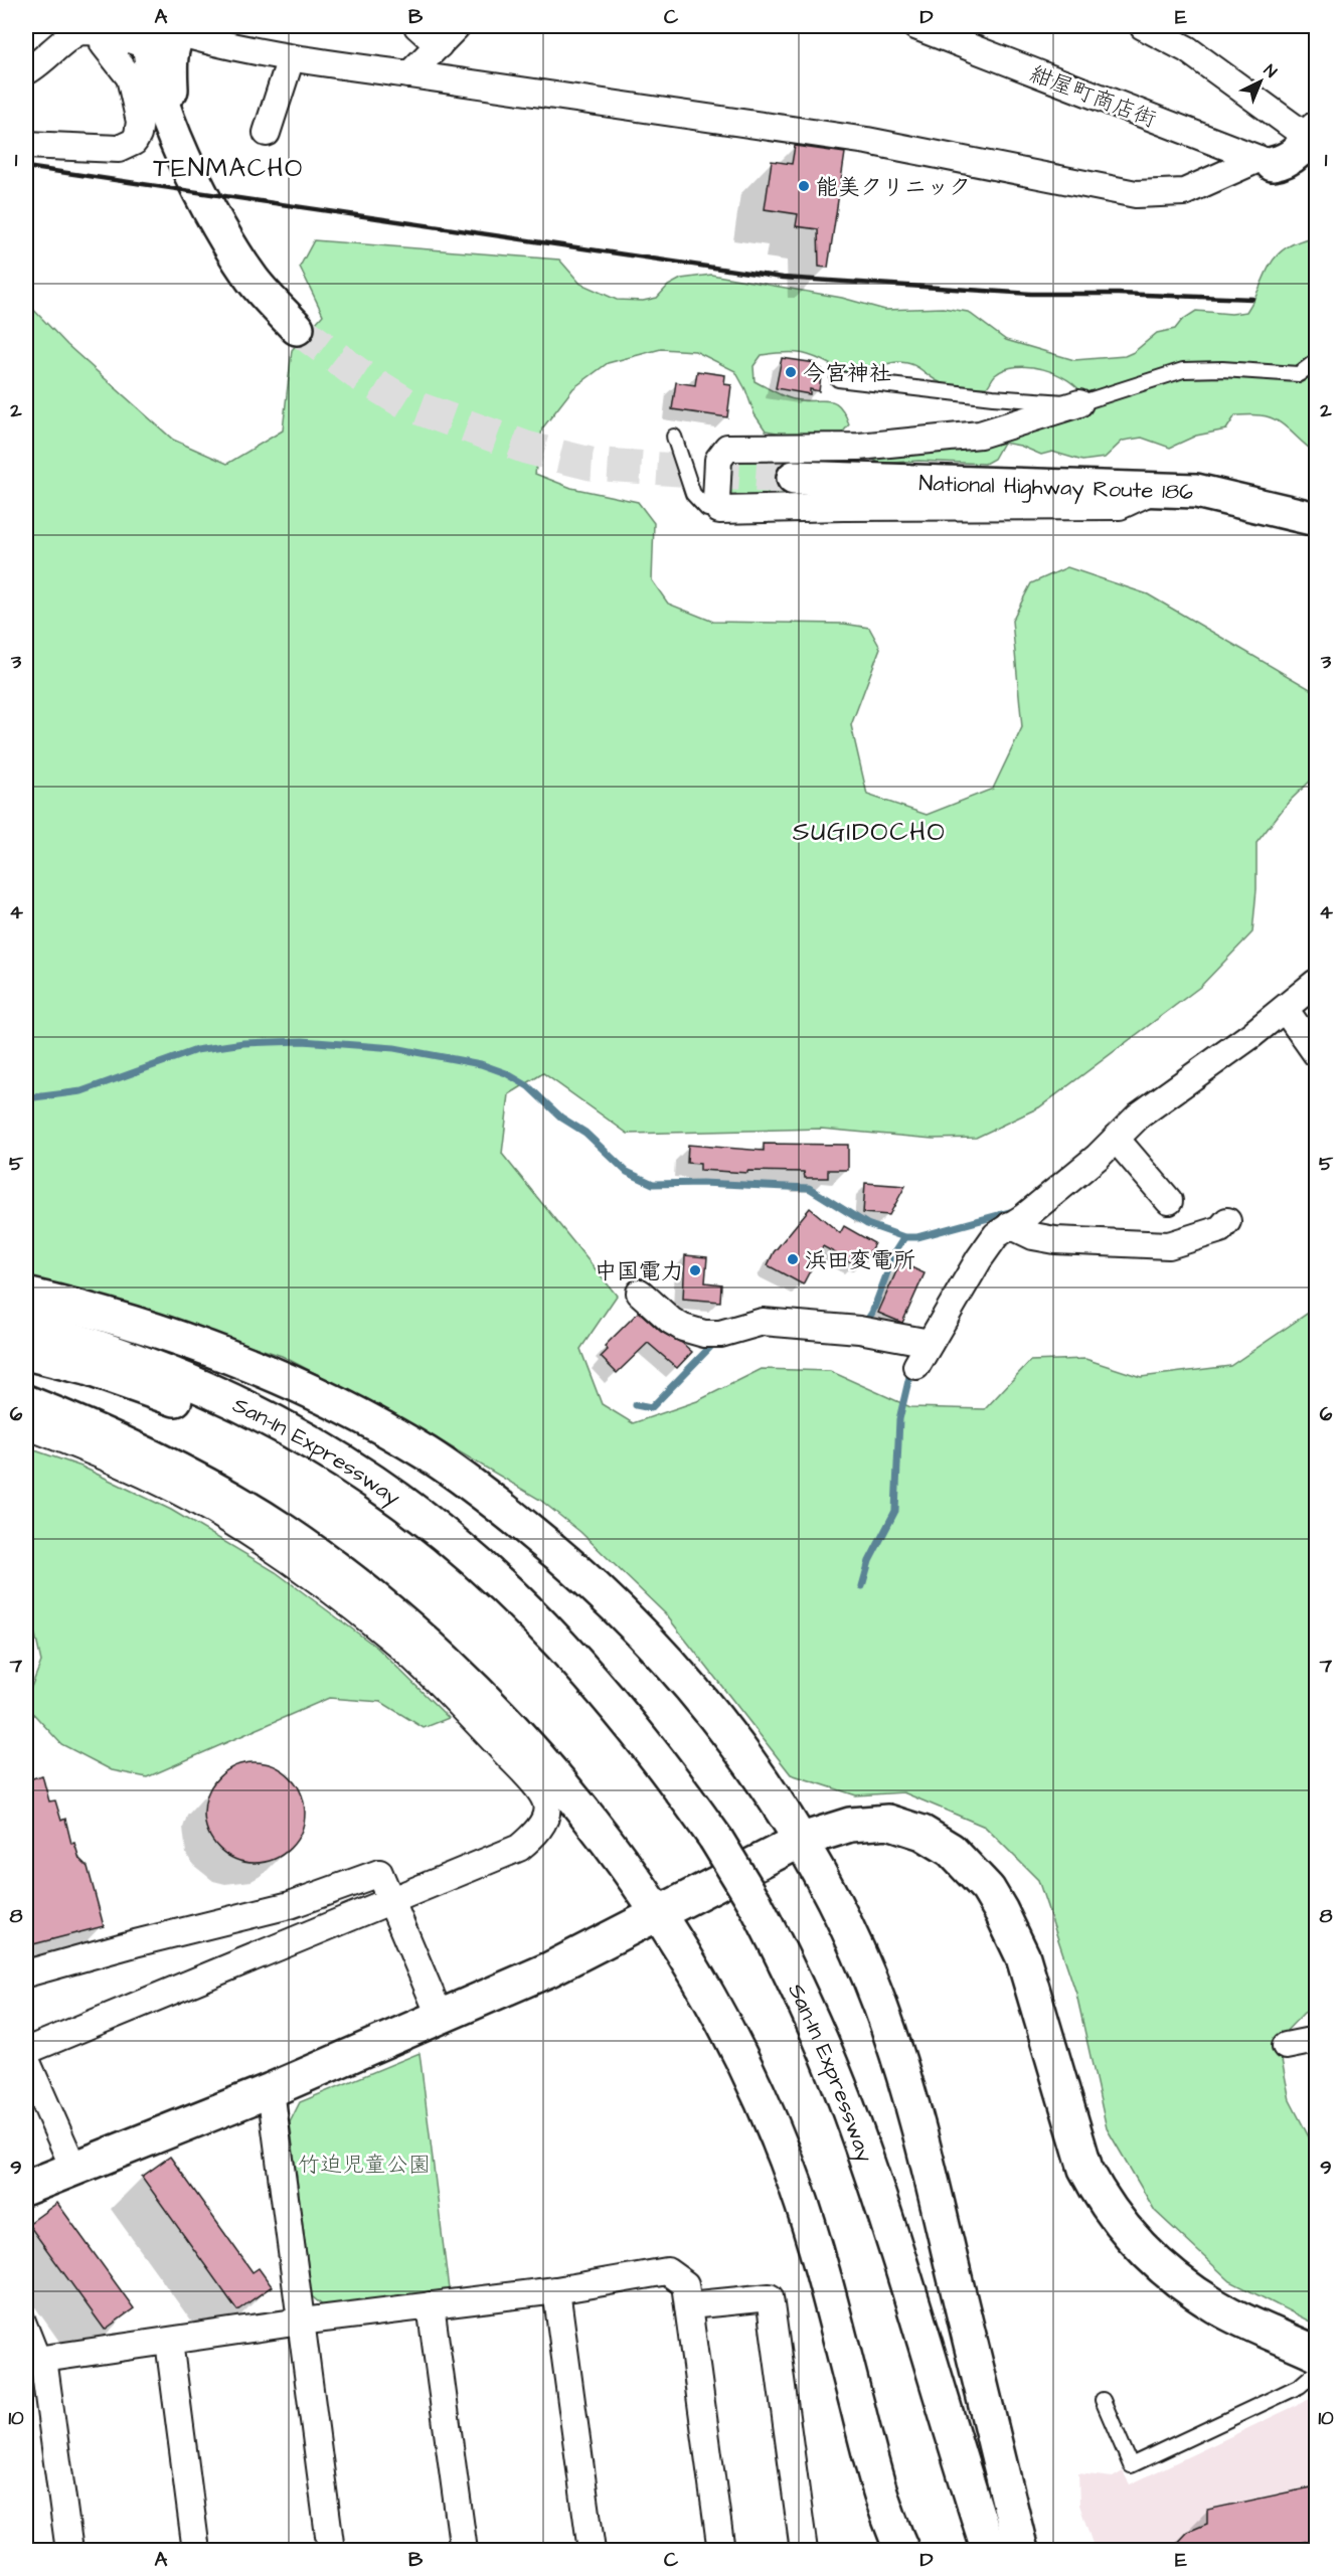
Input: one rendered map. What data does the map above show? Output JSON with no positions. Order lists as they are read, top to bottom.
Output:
{
  "streets": {
    "main road": ["National Highway Route 186", "San-In Expressway"],
    "street": ["紺屋町商店街"]
  },
  "districts": ["TENMACHO", "SUGIDOCHO"],
  "parks": ["竹迫児童公園"],
  "places": [
    "能美クリニック",
    "今宮神社",
    "浜田変電所",
    "中国電力"
  ],
  "north": "top right",
  "grid": {
    "columns": [
      "A",
      "B",
      "C",
      "D",
      "E"
    ],
    "rows": [
      "1",
      "2",
      "3",
      "4",
      "5",
      "6",
      "7",
      "8",
      "9",
      "10"
    ]
  }
}
